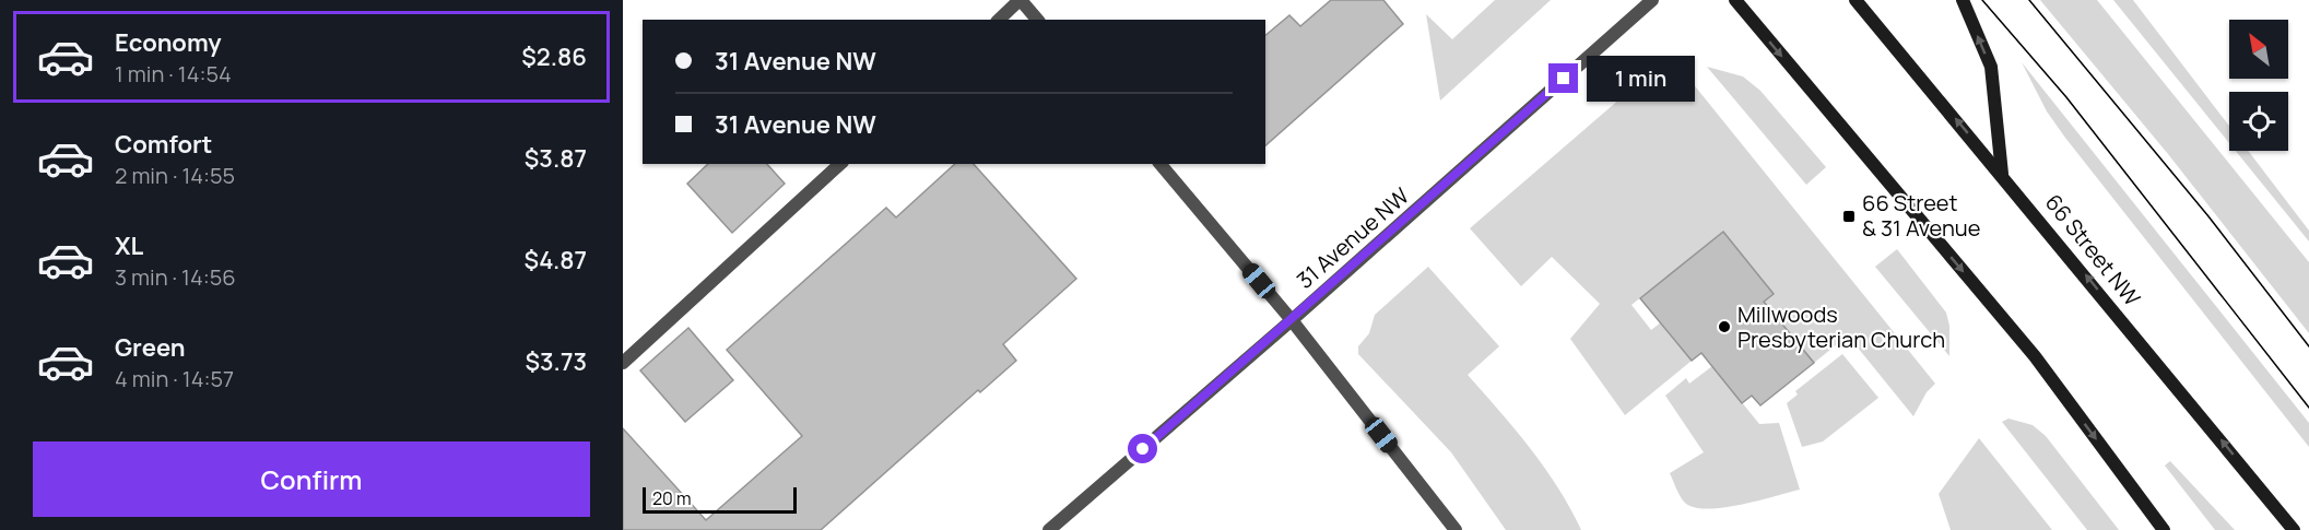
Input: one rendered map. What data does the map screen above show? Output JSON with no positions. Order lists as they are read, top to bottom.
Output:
{
  "streets": {
    "main road": ["66 Street NW"],
    "street": ["31 Avenue NW"]
  },
  "places": {
    "transit": ["66 Street & 31 Avenue"],
    "other": ["Millwoods Presbyterian Church"]
  },
  "scale_bar": "20 m",
  "north": "top left",
  "page": {
    "list": [
      {
        "name": "Economy",
        "note": "1 min · 14:54",
        "value": "$2.86"
      },
      {
        "name": "Comfort",
        "note": "2 min · 14:55",
        "value": "$3.87"
      },
      {
        "name": "XL",
        "note": "3 min · 14:56",
        "value": "$4.87"
      },
      {
        "name": "Green",
        "note": "4 min · 14:57",
        "value": "$3.73"
      }
    ],
    "banner": ["31 Avenue NW", "31 Avenue NW"],
    "bubble": "1 min",
    "buttons": "Confirm",
    "scale": "20 m"
  }
}
